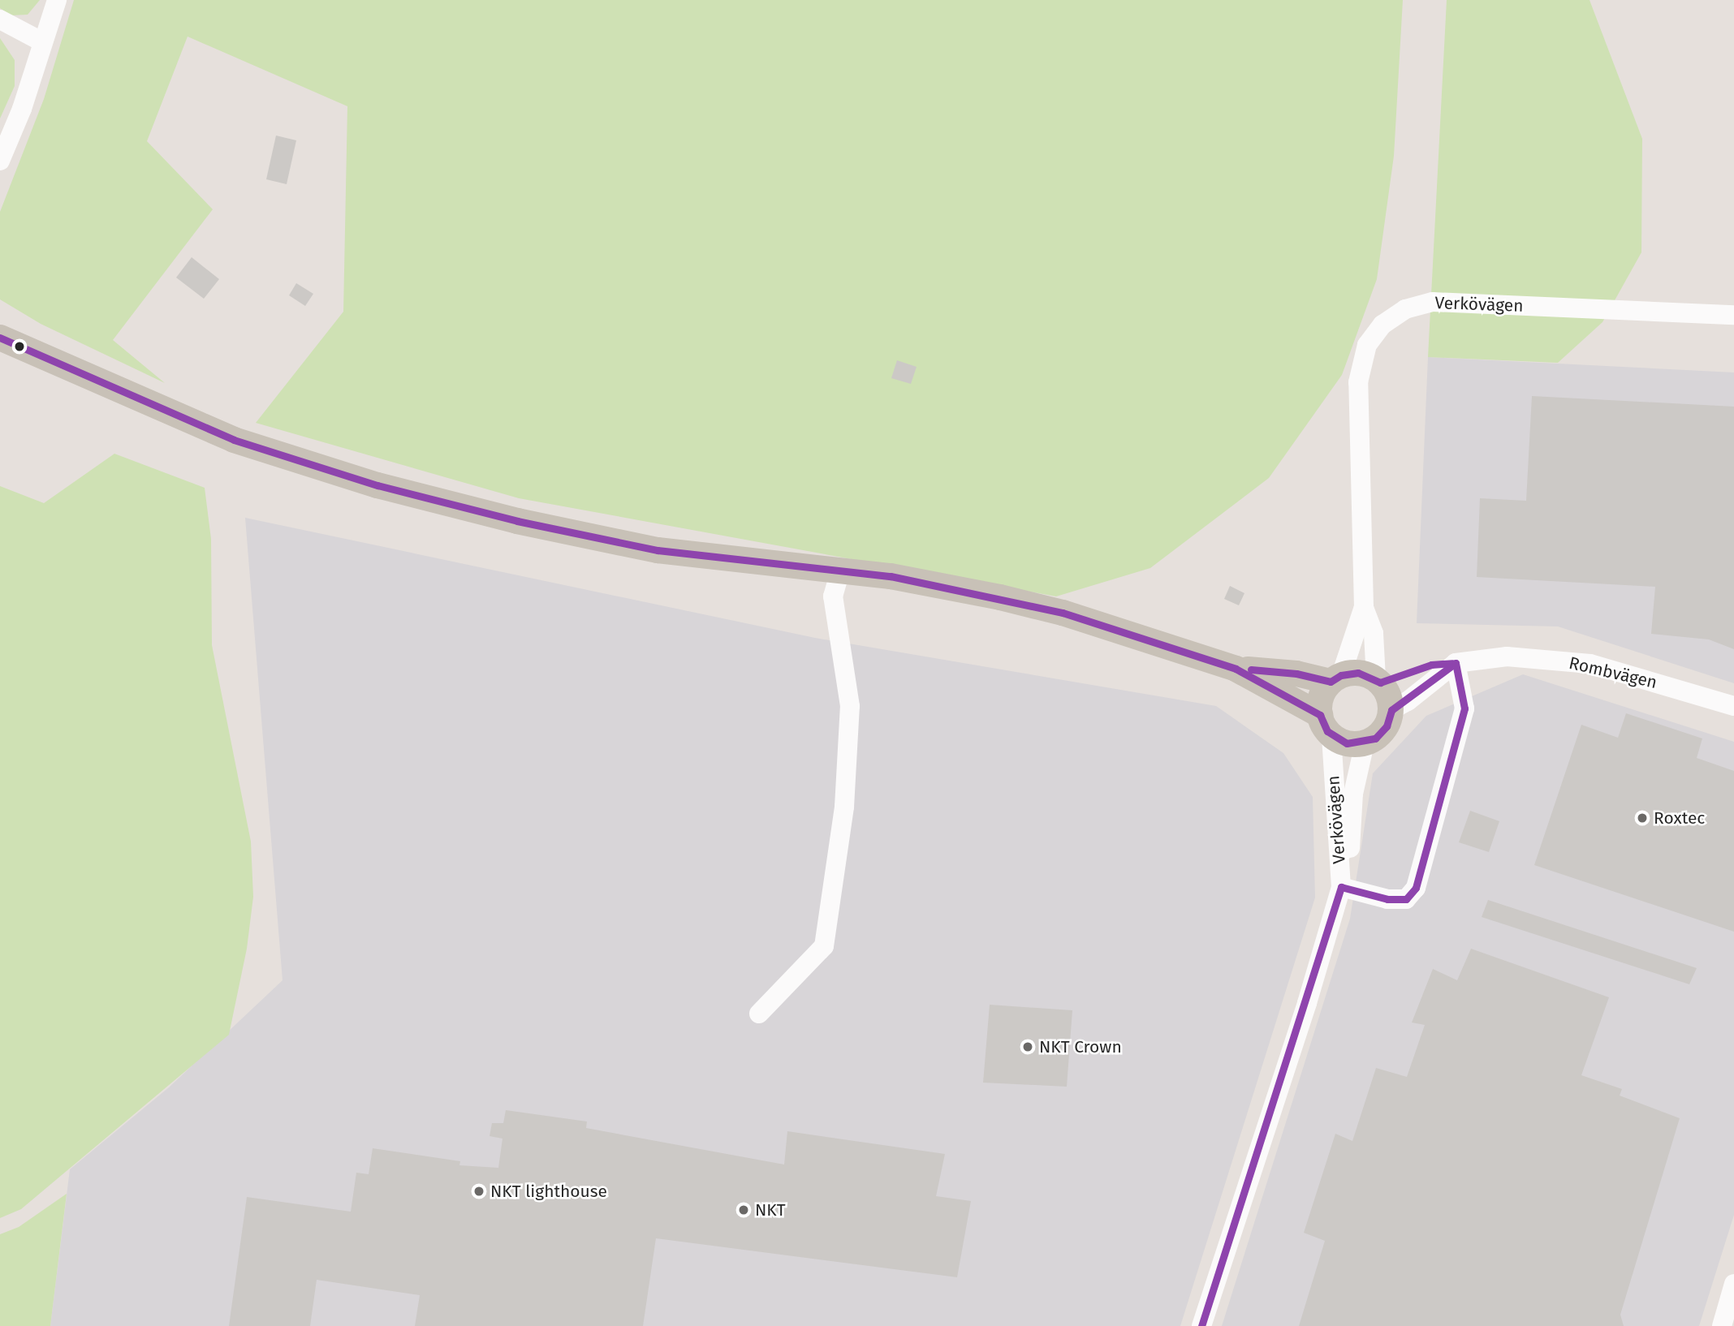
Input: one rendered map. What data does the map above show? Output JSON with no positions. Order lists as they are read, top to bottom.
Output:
{
  "streets": {
    "main road": ["Verkövägen"],
    "street": ["Rombvägen"]
  },
  "places": [
    "Roxtec",
    "NKT Crown",
    "NKT lighthouse",
    "NKT"
  ]
}
